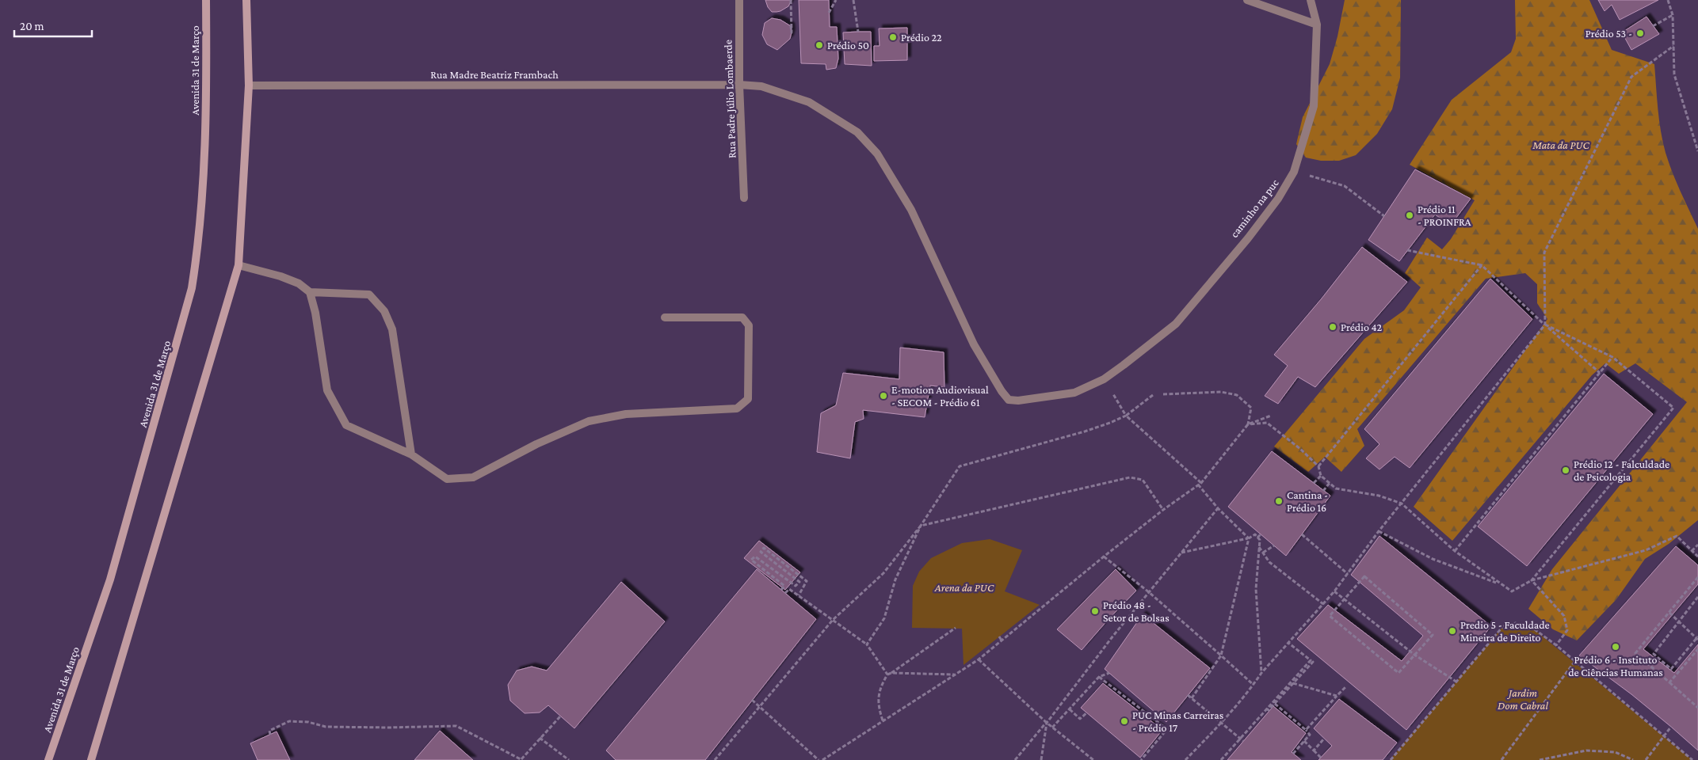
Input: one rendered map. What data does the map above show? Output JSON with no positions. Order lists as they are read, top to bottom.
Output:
{
  "streets": {
    "street": ["Avenida 31 de Março", "Rua Madre Beatriz Frambach", "Rua Padre Júlio Lombaerde"]
  },
  "crossings": [
    ["Rua Madre Beatriz Frambach", "Rua Padre Júlio Lombaerde"]
  ],
  "parks": ["Mata da PUC", "Arena da PUC", "Jardim Dom Cabral"],
  "places": [
    "Prédio 53 -",
    "Prédio 22",
    "Prédio 50",
    "Prédio 11 - PROINFRA",
    "Prédio 42",
    "E-motion Audiovisual - SECOM - Prédio 61",
    "Prédio 12 - Falculdade de Psicologia",
    "Cantina - Prédio 16",
    "Prédio 48 - Setor de Bolsas",
    "Predio 5 - Faculdade Mineira de Direito",
    "Prédio 6 - Instituto de Ciências Humanas",
    "PUC Minas Carreiras - Prédio 17"
  ],
  "scale_bar": "20 m"
}
